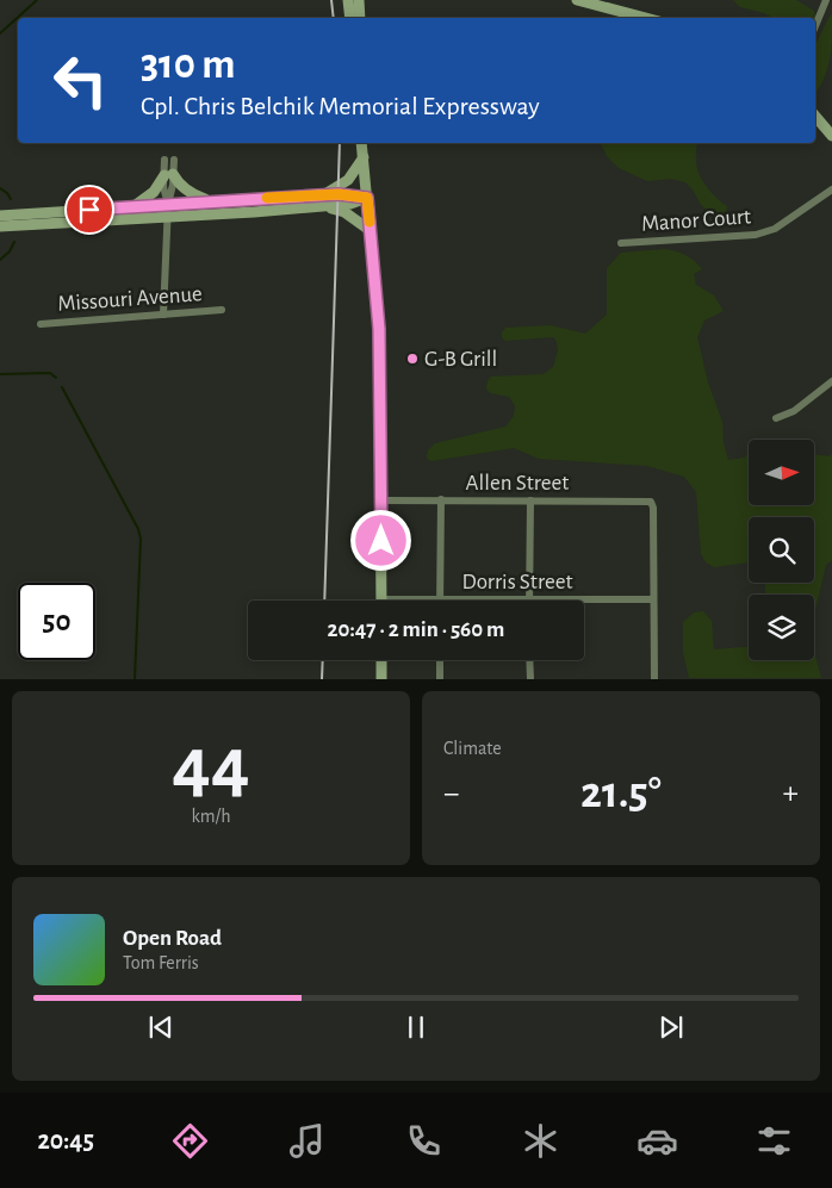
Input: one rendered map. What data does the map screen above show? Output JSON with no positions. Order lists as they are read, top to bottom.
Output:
{
  "streets": {
    "street": [
      "Manor Court",
      "Missouri Avenue",
      "Allen Street",
      "Dorris Street"
    ]
  },
  "crossings": [
    ["Allen Street", "Dorris Street"]
  ],
  "places": ["G-B Grill"],
  "north": "right",
  "page": {
    "turn": ["310 m", "Cpl. Chris Belchik Memorial Expressway"],
    "limit": "50",
    "trip": "20:47 · 2 min · 560 m",
    "tile": [
      ["44", "km/h"],
      "Climate"
    ],
    "heat": ["−", "21.5°", "+"],
    "song": ["Open Road", "Tom Ferris"],
    "tabs": "20:45"
  }
}
